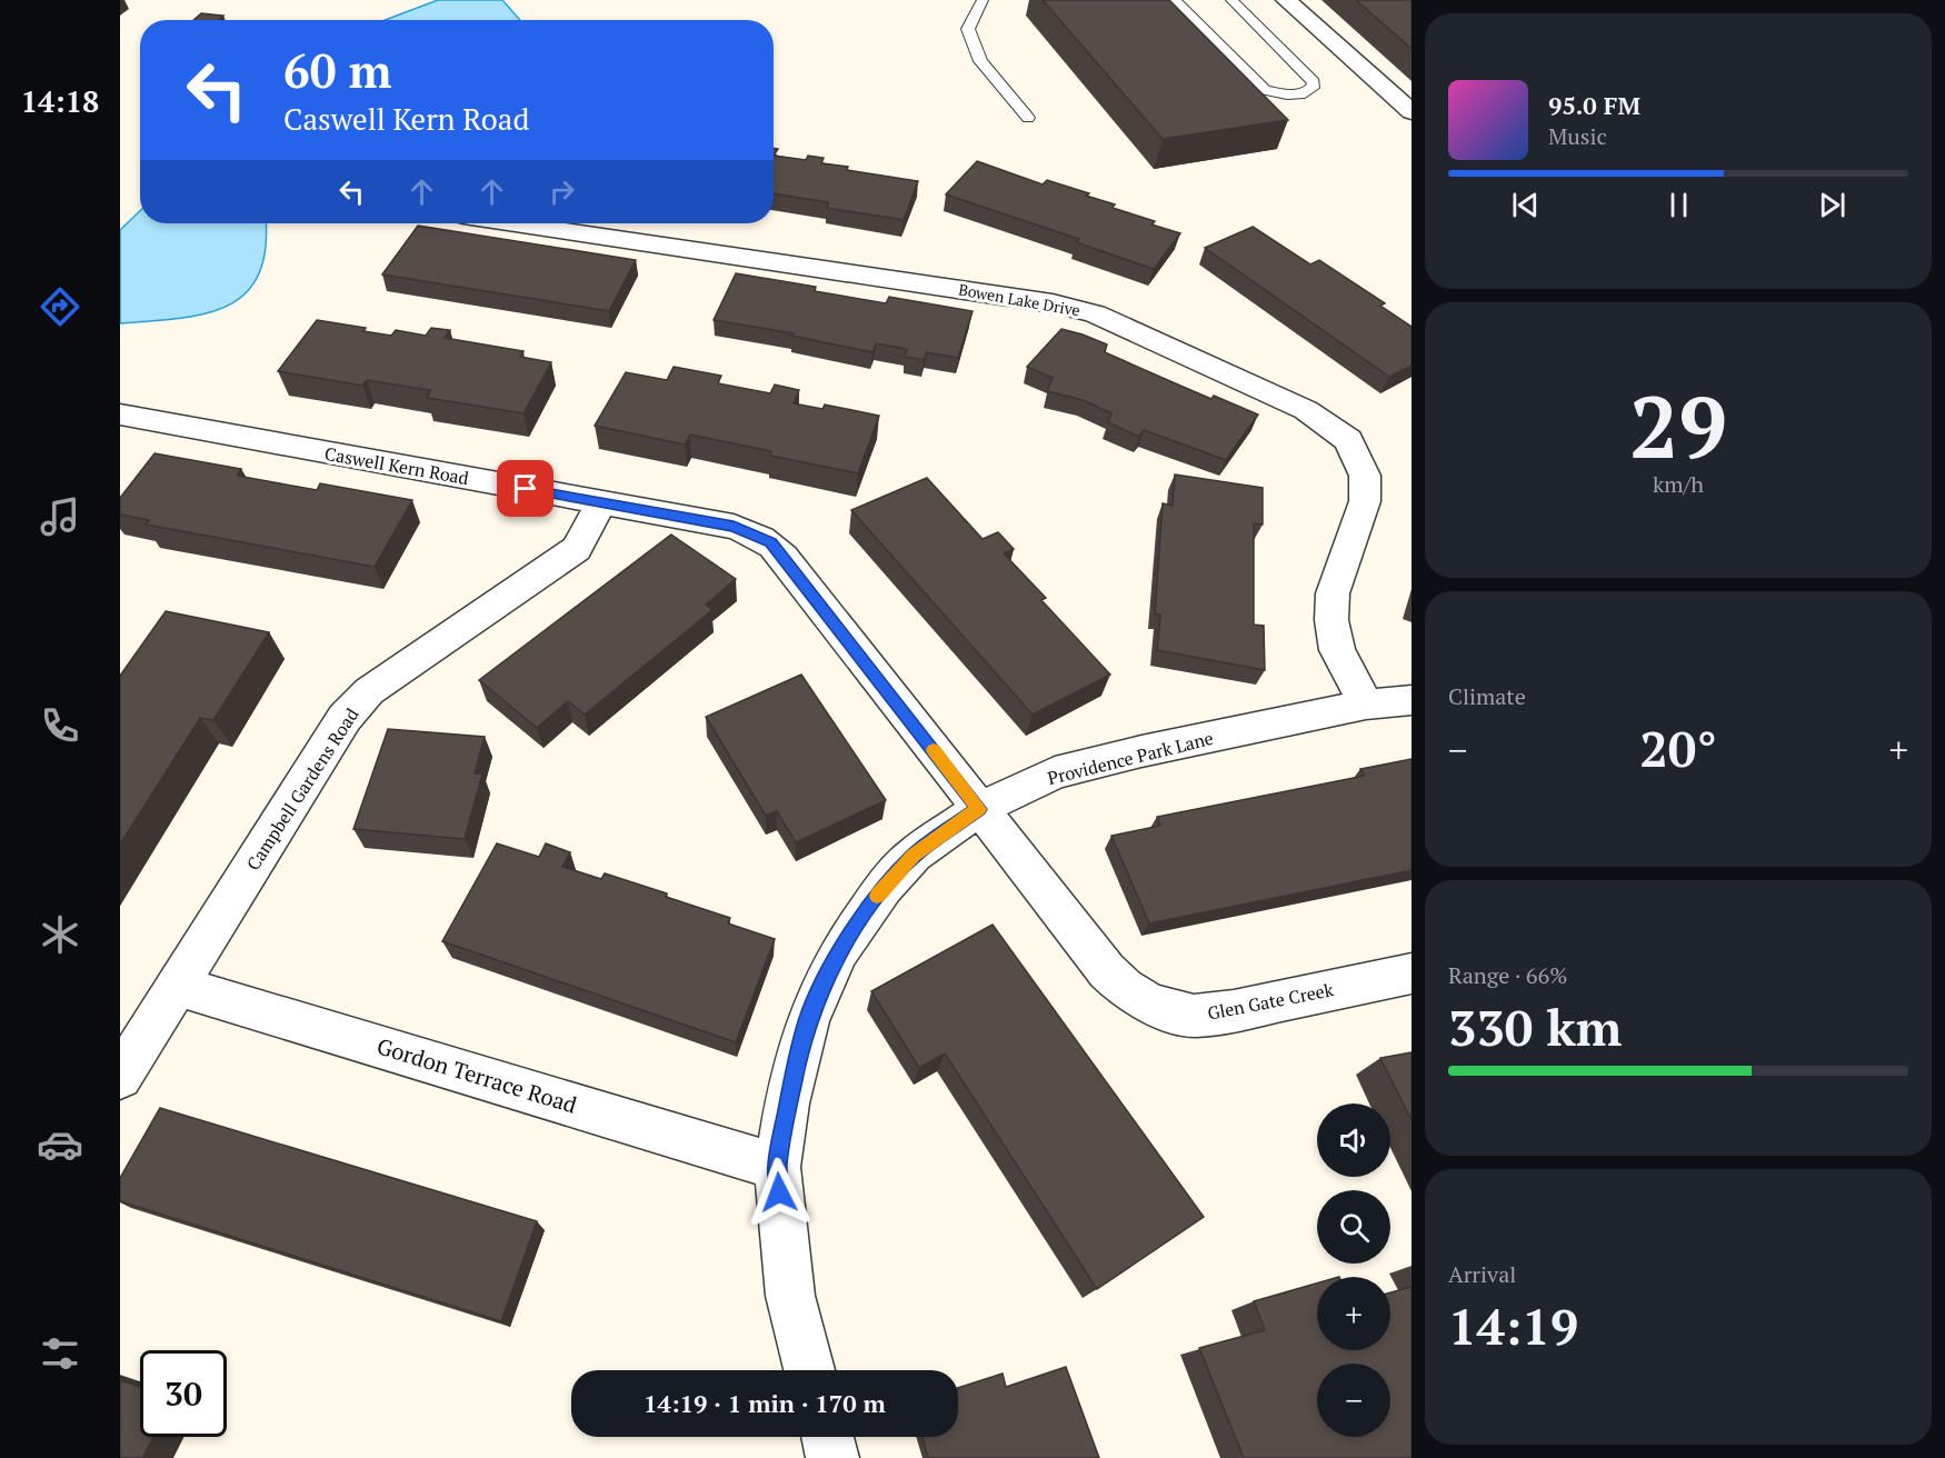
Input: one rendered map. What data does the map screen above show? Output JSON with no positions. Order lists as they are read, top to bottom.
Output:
{
  "streets": {
    "street": [
      "Bowen Lake Drive",
      "Caswell Kern Road",
      "Providence Park Lane",
      "Campbell Gardens Road",
      "Glen Gate Creek",
      "Gordon Terrace Road"
    ]
  },
  "crossings": [
    ["Bowen Lake Drive", "Providence Park Lane"],
    ["Caswell Kern Road", "Providence Park Lane"],
    ["Caswell Kern Road", "Campbell Gardens Road"],
    ["Caswell Kern Road", "Glen Gate Creek"],
    ["Providence Park Lane", "Glen Gate Creek"],
    ["Providence Park Lane", "Gordon Terrace Road"],
    ["Campbell Gardens Road", "Gordon Terrace Road"]
  ],
  "page": {
    "tabs": "14:18",
    "turn": ["60 m", "Caswell Kern Road"],
    "song": ["95.0 FM", "Music"],
    "tile": [
      ["29", "km/h"],
      "Climate",
      ["Range · 66%", "330 km"],
      ["Arrival", "14:19"]
    ],
    "heat": ["−", "20°", "+"],
    "map_buttons": ["+", "−"],
    "limit": "30",
    "trip": "14:19 · 1 min · 170 m"
  }
}
